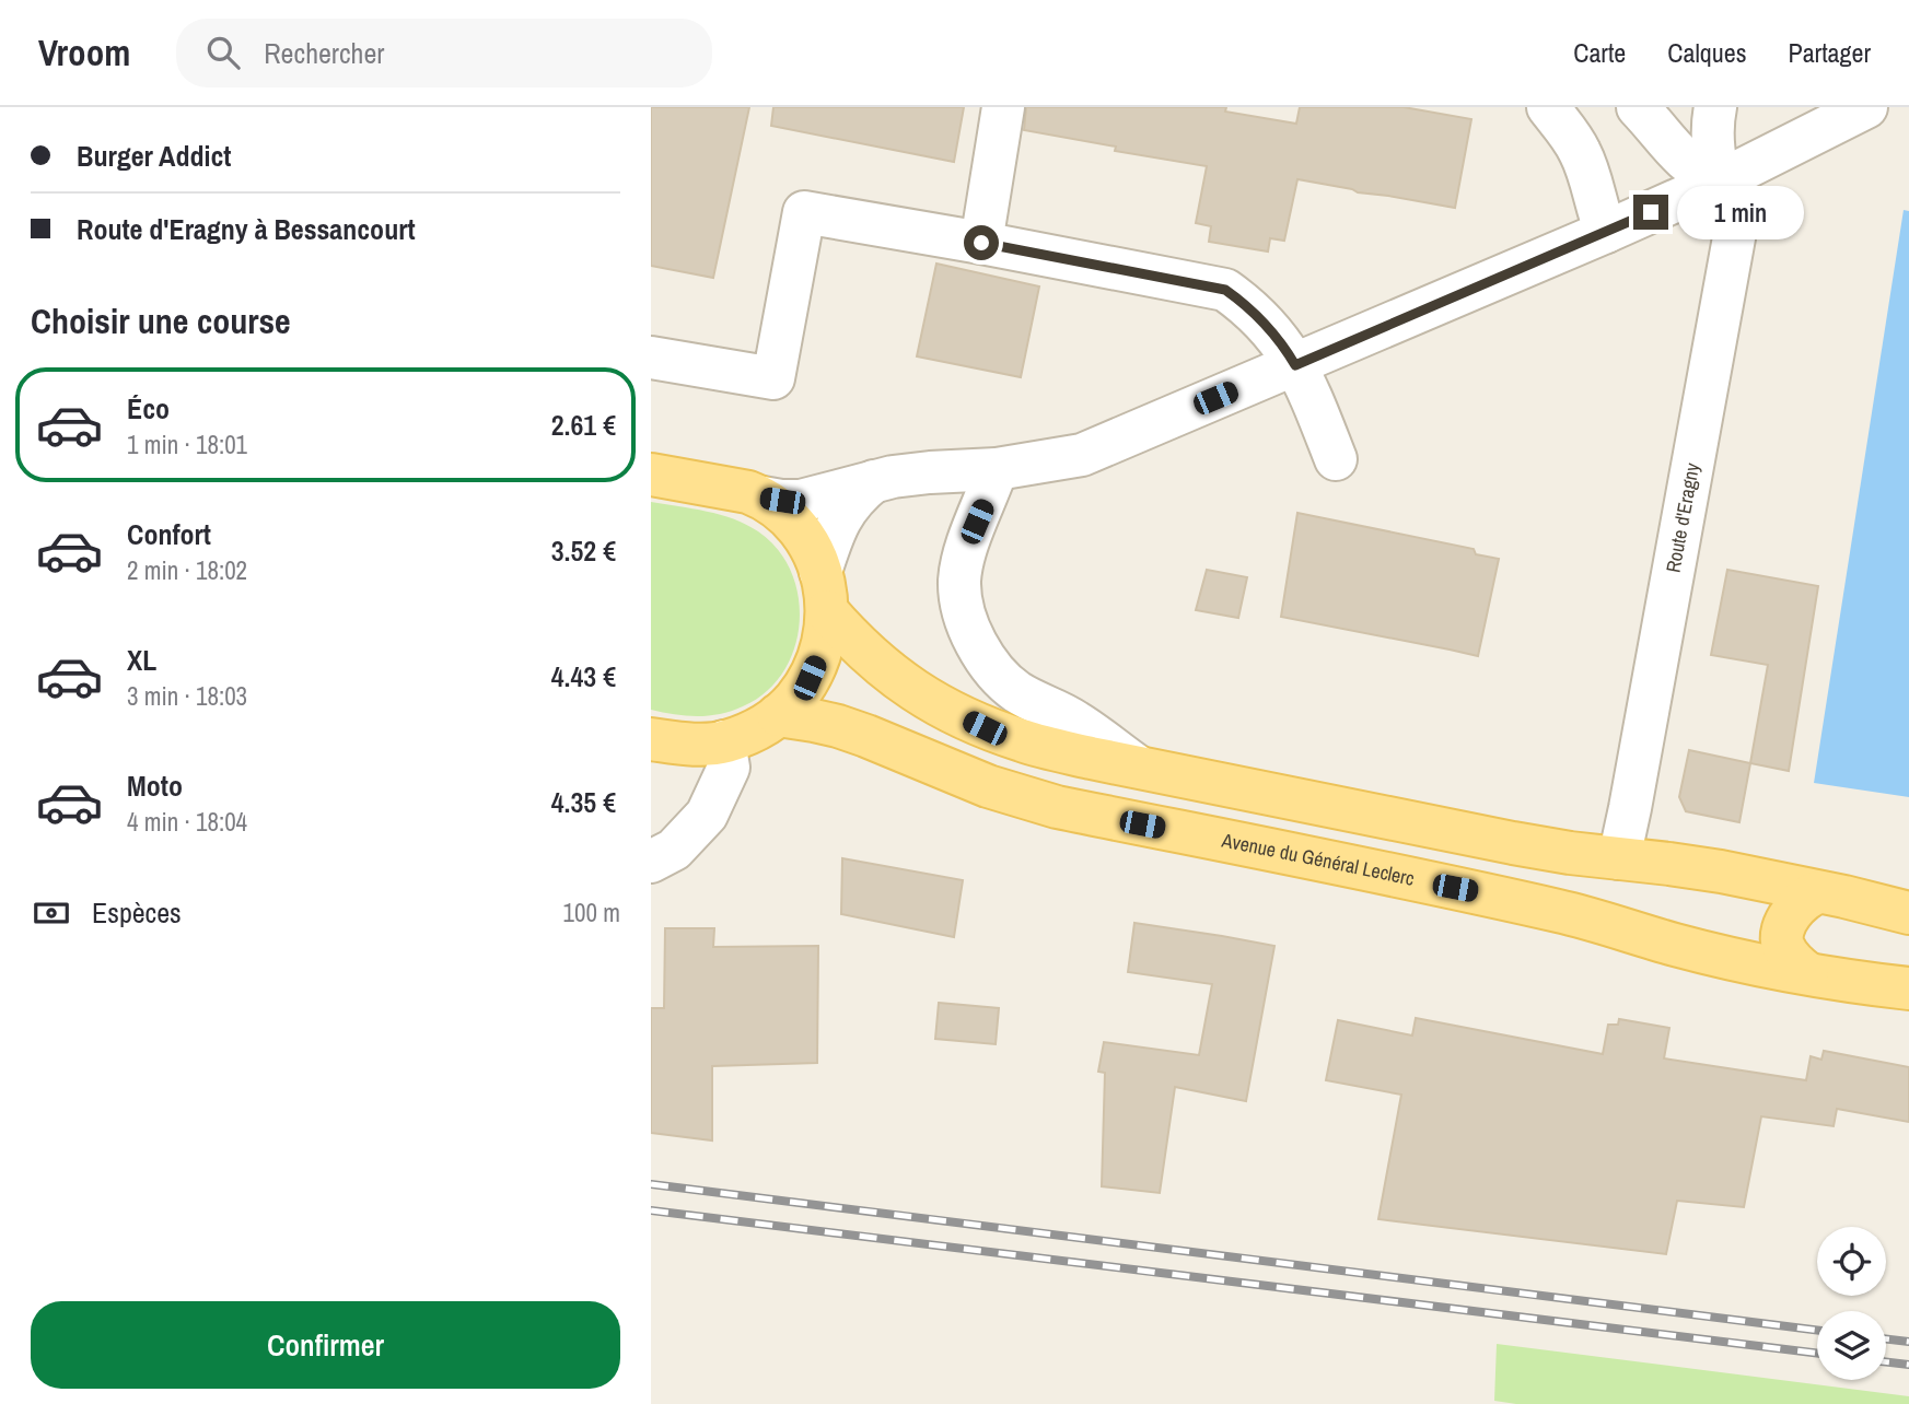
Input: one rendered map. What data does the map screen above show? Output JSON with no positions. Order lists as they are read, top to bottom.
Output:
{
  "streets": {
    "main road": ["Avenue du Général Leclerc"],
    "street": ["Route d'Eragny"]
  },
  "page": {
    "header": "Vroom",
    "search": "Rechercher",
    "nav": ["Carte", "Calques", "Partager"],
    "banner": ["Burger Addict", "Route d'Eragny à Bessancourt"],
    "bubble": "1 min",
    "heading": "Choisir une course",
    "list": [
      {
        "name": "Éco",
        "note": "1 min · 18:01",
        "value": "2.61 €"
      },
      {
        "name": "Confort",
        "note": "2 min · 18:02",
        "value": "3.52 €"
      },
      {
        "name": "XL",
        "note": "3 min · 18:03",
        "value": "4.43 €"
      },
      {
        "name": "Moto",
        "note": "4 min · 18:04",
        "value": "4.35 €"
      }
    ],
    "pay": ["Espèces", "100 m"],
    "buttons": "Confirmer"
  }
}
